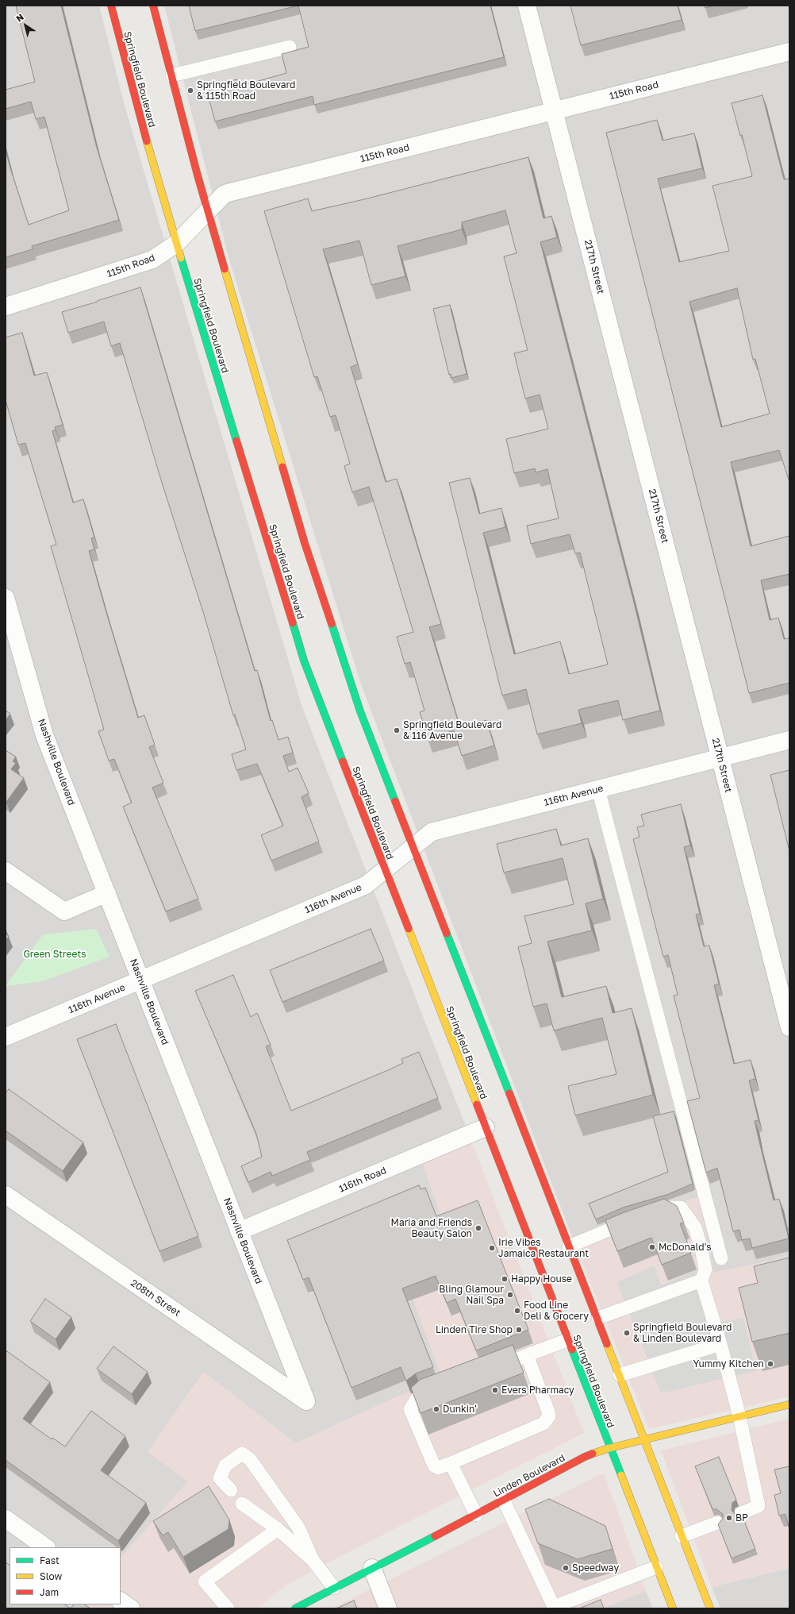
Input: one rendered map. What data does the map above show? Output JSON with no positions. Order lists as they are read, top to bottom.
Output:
{
  "streets": {
    "main road": ["Springfield Boulevard", "Linden Boulevard"],
    "street": [
      "115th Road",
      "217th Street",
      "Nashville Boulevard",
      "116th Avenue",
      "116th Road",
      "208th Street"
    ]
  },
  "crossings": [
    ["Springfield Boulevard", "115th Road"],
    ["Springfield Boulevard", "116th Avenue"],
    ["Springfield Boulevard", "116th Road"],
    ["Springfield Boulevard", "Linden Boulevard"],
    ["115th Road", "217th Street"],
    ["217th Street", "116th Avenue"],
    ["Nashville Boulevard", "116th Avenue"],
    ["Nashville Boulevard", "116th Road"],
    ["Nashville Boulevard", "208th Street"]
  ],
  "parks": ["Green Streets"],
  "places": [
    "Springfield Boulevard & 115th Road",
    "Springfield Boulevard & 116 Avenue",
    "Maria and Friends Beauty Salon",
    "McDonald's",
    "Irie Vibes Jamaica Restaurant",
    "Happy House",
    "Bling Glamour Nail Spa",
    "Food Line Deli & Grocery",
    "Linden Tire Shop",
    "Springfield Boulevard & Linden Boulevard",
    "Yummy Kitchen",
    "Evers Pharmacy",
    "Dunkin'",
    "BP",
    "Speedway"
  ],
  "legend": ["Fast", "Slow", "Jam"],
  "north": "top left"
}
